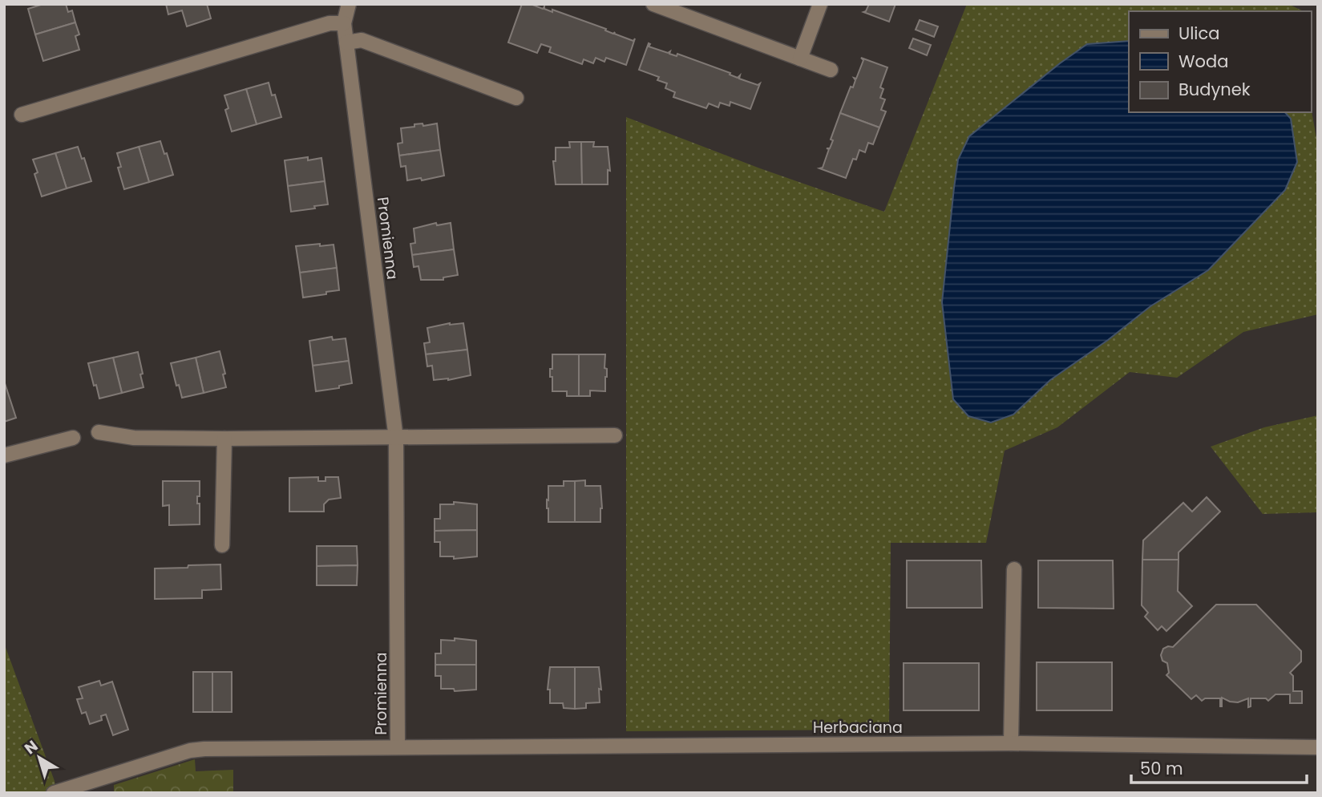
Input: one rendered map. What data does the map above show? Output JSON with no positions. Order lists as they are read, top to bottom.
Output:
{
  "streets": {
    "street": ["Promienna", "Herbaciana"]
  },
  "crossings": [
    ["Promienna", "Herbaciana"]
  ],
  "legend": ["Ulica", "Woda", "Budynek"],
  "scale_bar": "50 m",
  "north": "top left"
}
